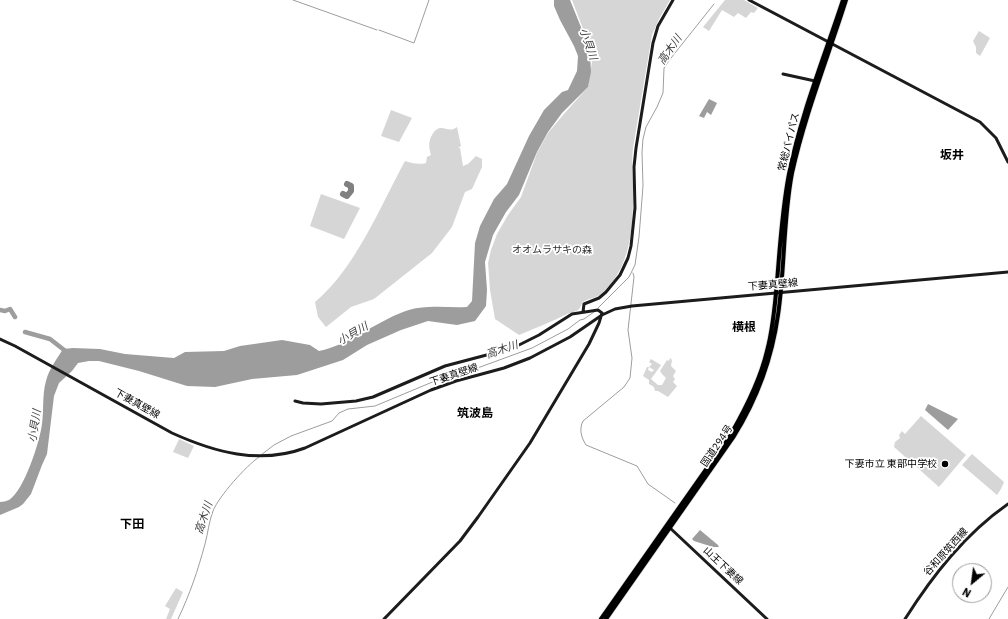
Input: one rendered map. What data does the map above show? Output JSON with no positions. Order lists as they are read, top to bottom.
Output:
{
  "streets": {
    "highway": ["常総バイパス", "国道294号"],
    "street": ["下妻真壁線", "谷和原筑西線", "山王下妻線"]
  },
  "crossings": [
    ["常総バイパス", "下妻真壁線"],
    ["常総バイパス", "国道294号"],
    ["下妻真壁線", "国道294号"],
    ["国道294号", "山王下妻線"]
  ],
  "districts": [
    "坂井",
    "横根",
    "筑波島",
    "下田"
  ],
  "water": ["小貝川", "高木川"],
  "parks": ["オオムラサキの森"],
  "places": ["下妻市立 東部中学校"],
  "north": "bottom left"
}
